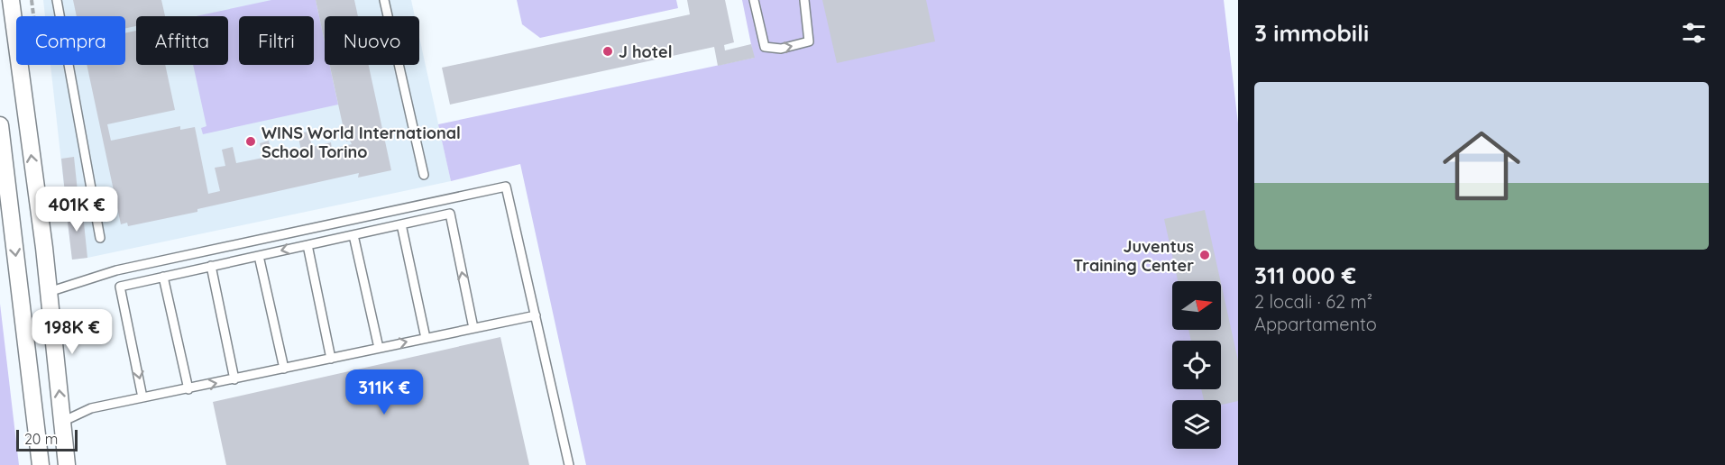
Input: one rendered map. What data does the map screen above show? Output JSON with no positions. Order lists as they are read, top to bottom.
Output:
{
  "places": ["J hotel", "WINS World International School Torino", "Juventus Training Center"],
  "scale_bar": "20 m",
  "north": "right",
  "page": {
    "heading": "3 immobili",
    "chip": [
      "Compra",
      "Affitta",
      "Filtri",
      "Nuovo"
    ],
    "list": [
      {
        "name": "311 000 €",
        "note": "2 locali · 62 m² · Appartamento"
      }
    ],
    "price": ["401K €", "198K €", "311K €"],
    "scale": "20 m"
  }
}
